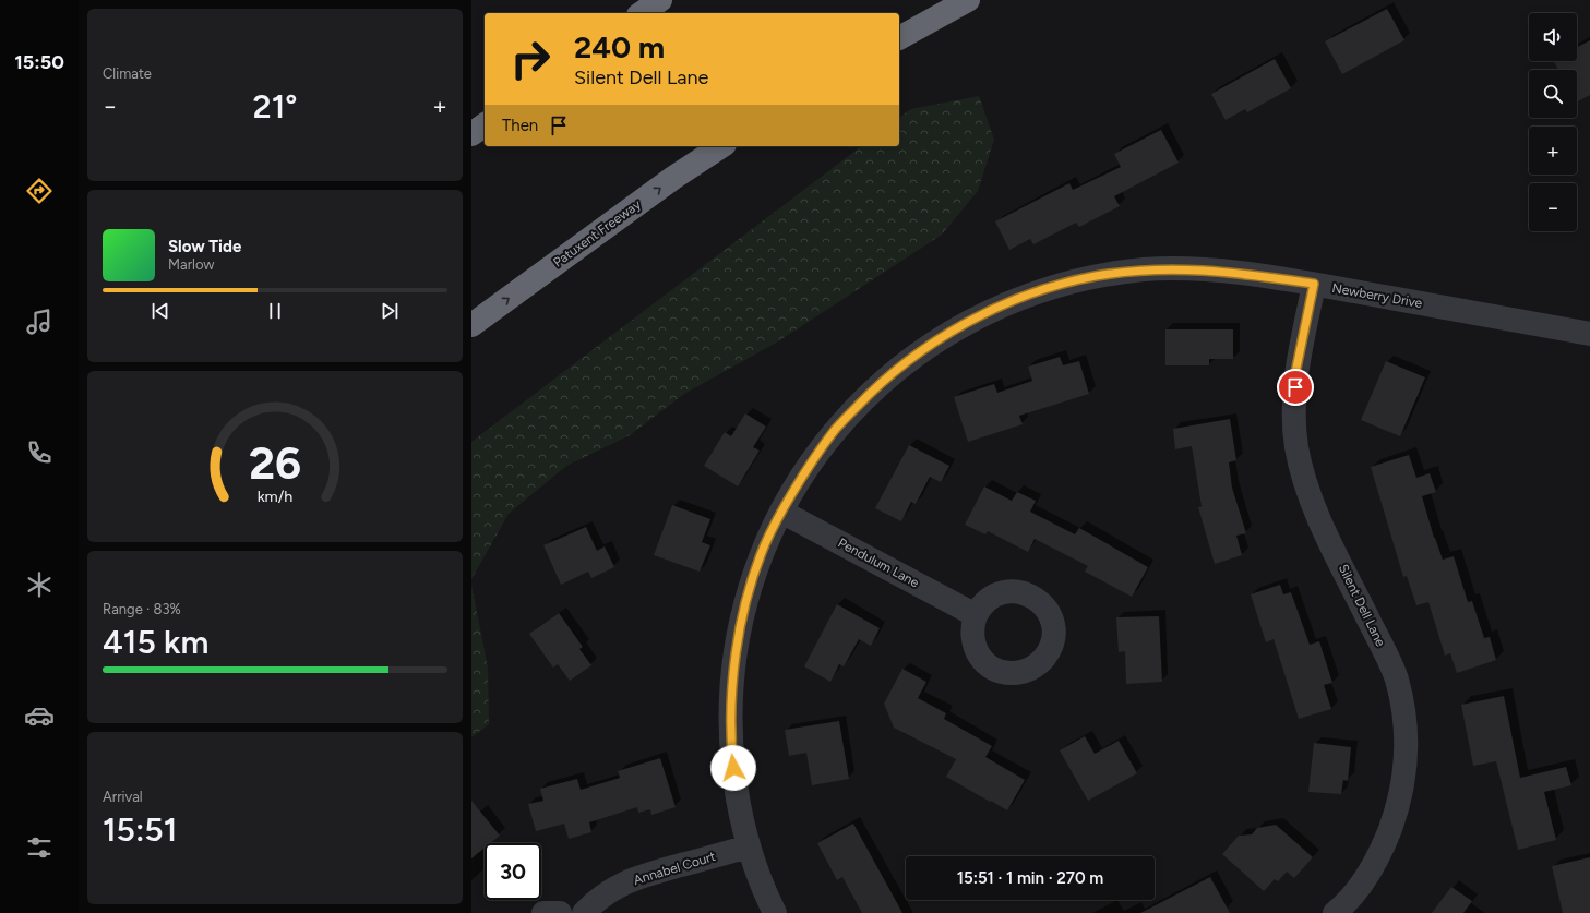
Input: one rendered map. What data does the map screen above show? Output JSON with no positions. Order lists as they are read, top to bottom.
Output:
{
  "streets": {
    "highway": ["Patuxent Freeway"],
    "street": [
      "Newberry Drive",
      "Pendulum Lane",
      "Silent Dell Lane",
      "Annabel Court"
    ]
  },
  "crossings": [
    ["Newberry Drive", "Pendulum Lane"],
    ["Newberry Drive", "Silent Dell Lane"],
    ["Newberry Drive", "Annabel Court"]
  ],
  "one_way": ["Patuxent Freeway"],
  "page": {
    "tabs": "15:50",
    "tile": [
      "Climate",
      ["Range · 83%", "415 km"],
      ["Arrival", "15:51"]
    ],
    "map_buttons": ["+", "−"],
    "turn": ["240 m", "Silent Dell Lane"],
    "heat": ["−", "21°", "+"],
    "then": "Then",
    "song": ["Slow Tide", "Marlow"],
    "limit": "30",
    "trip": "15:51 · 1 min · 270 m",
    "gauge": ["26", "km/h"]
  }
}
